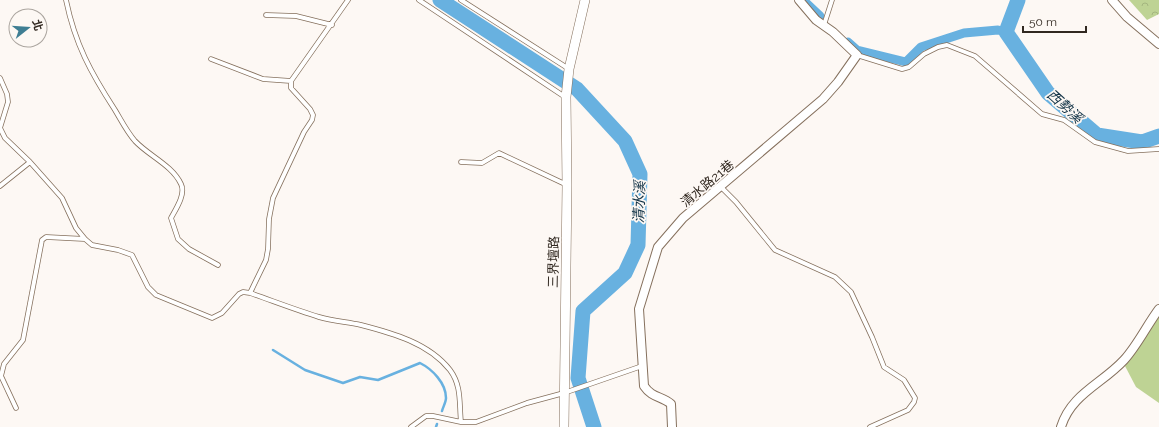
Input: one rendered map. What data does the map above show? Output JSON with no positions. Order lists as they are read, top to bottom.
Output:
{
  "streets": {
    "street": ["清水路21巷", "三界壇路"]
  },
  "water": ["西勢溪", "清水溪"],
  "scale_bar": "50 m",
  "north": "right"
}
